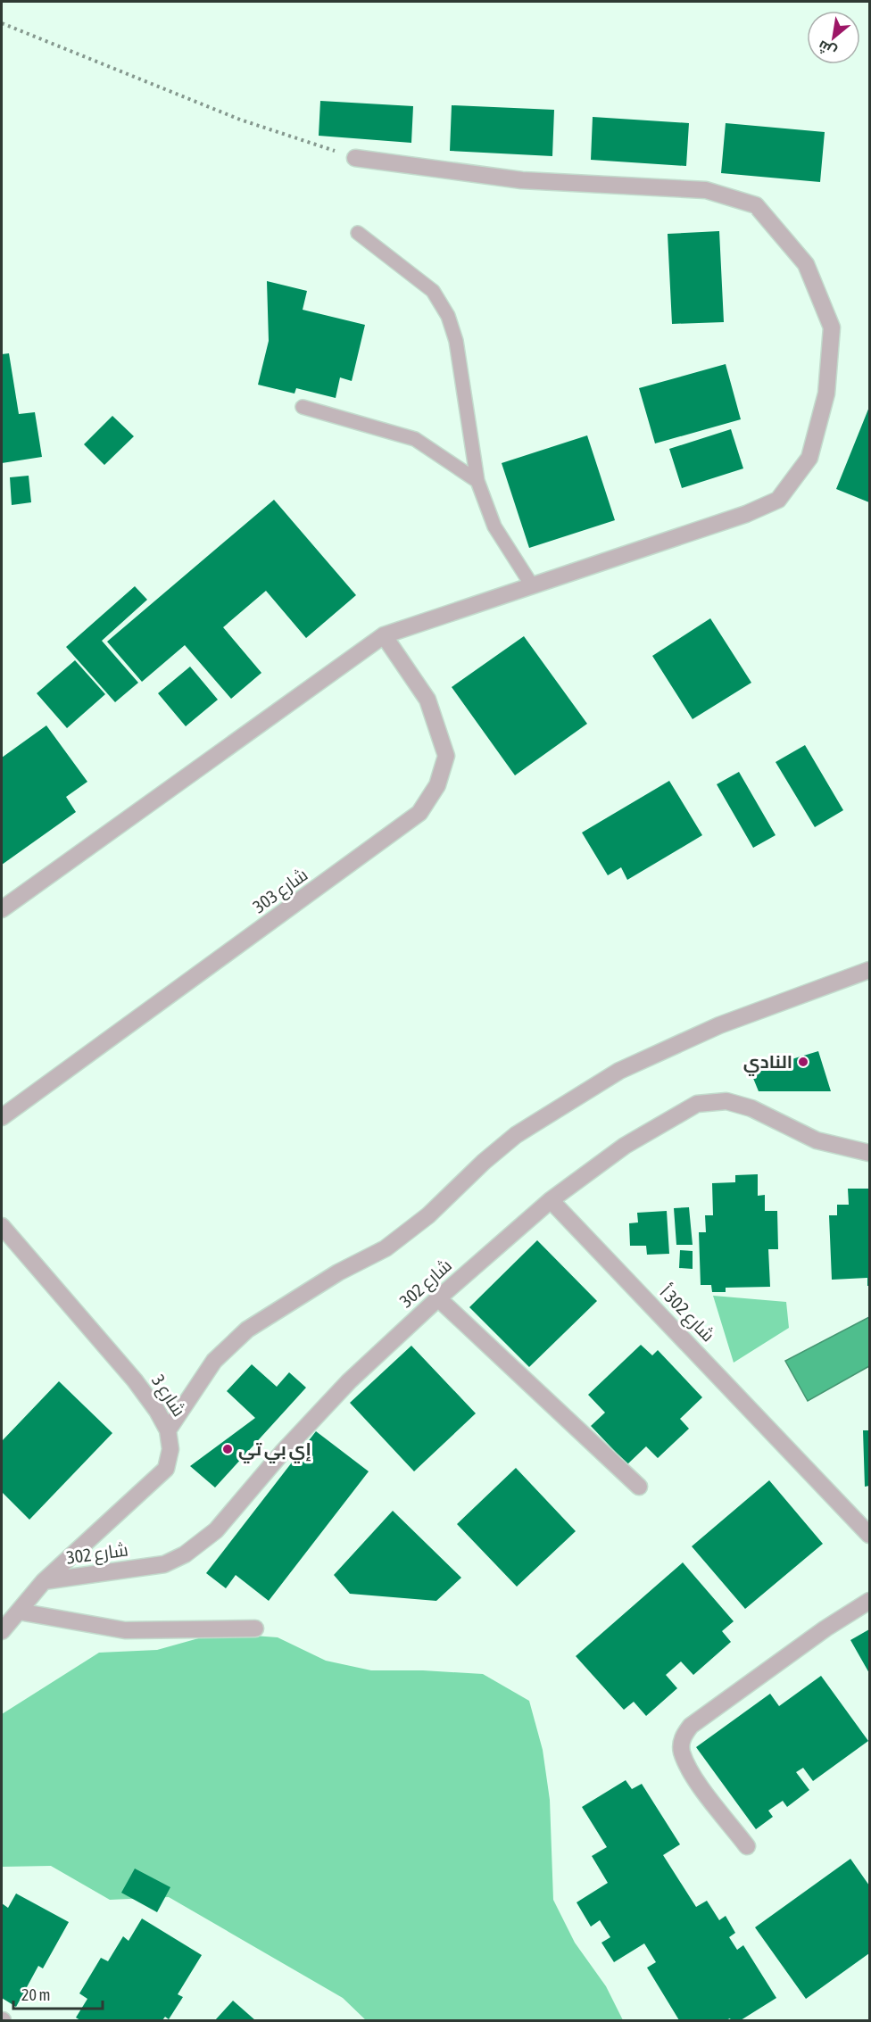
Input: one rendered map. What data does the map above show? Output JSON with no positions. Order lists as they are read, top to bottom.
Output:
{
  "streets": {
    "street": [
      "شارع 303",
      "شارع 302",
      "شارع 302 أ",
      "شارع 3"
    ]
  },
  "crossings": [
    ["شارع 302", "شارع 302 أ"],
    ["شارع 302", "شارع 3"]
  ],
  "places": ["النادي", "إي بي تي"],
  "scale_bar": "20 m",
  "north": "bottom left"
}
